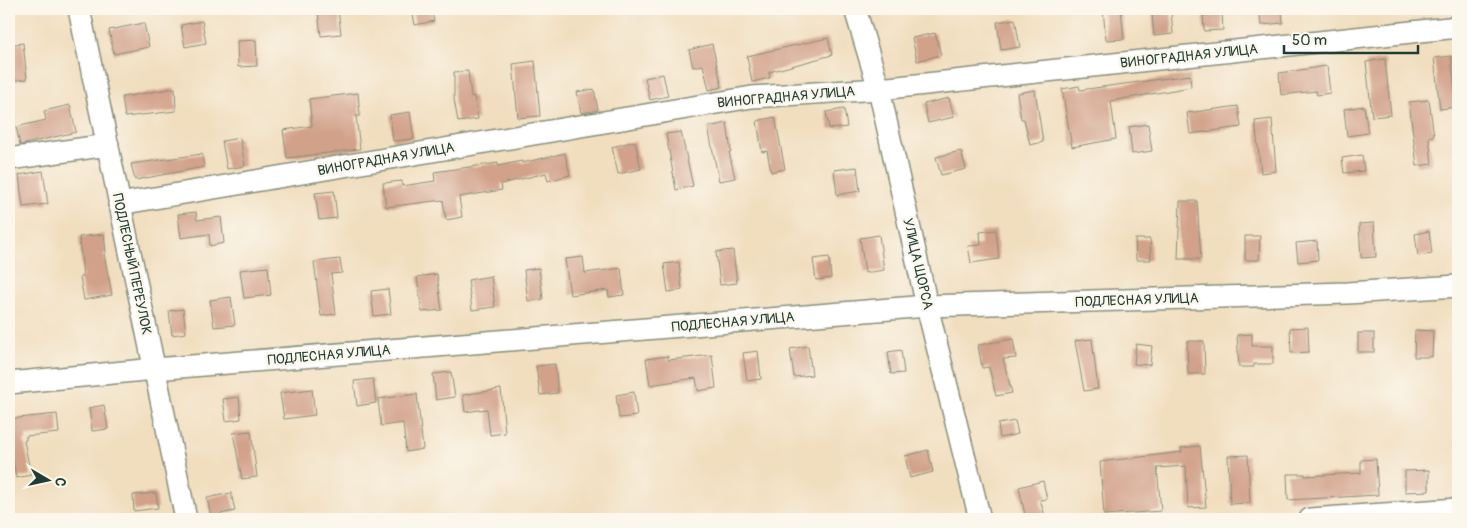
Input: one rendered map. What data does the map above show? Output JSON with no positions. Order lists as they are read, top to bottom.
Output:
{
  "streets": {
    "street": [
      "ВИНОГРАДНАЯ УЛИЦА",
      "ПОДЛЕСНЫЙ ПЕРЕУЛОК",
      "УЛИЦА ЩОРСА",
      "ПОДЛЕСНАЯ УЛИЦА"
    ]
  },
  "crossings": [
    ["ВИНОГРАДНАЯ УЛИЦА", "ПОДЛЕСНЫЙ ПЕРЕУЛОК"],
    ["ВИНОГРАДНАЯ УЛИЦА", "УЛИЦА ЩОРСА"],
    ["ПОДЛЕСНЫЙ ПЕРЕУЛОК", "ПОДЛЕСНАЯ УЛИЦА"],
    ["УЛИЦА ЩОРСА", "ПОДЛЕСНАЯ УЛИЦА"]
  ],
  "scale_bar": "50 m",
  "north": "right"
}
